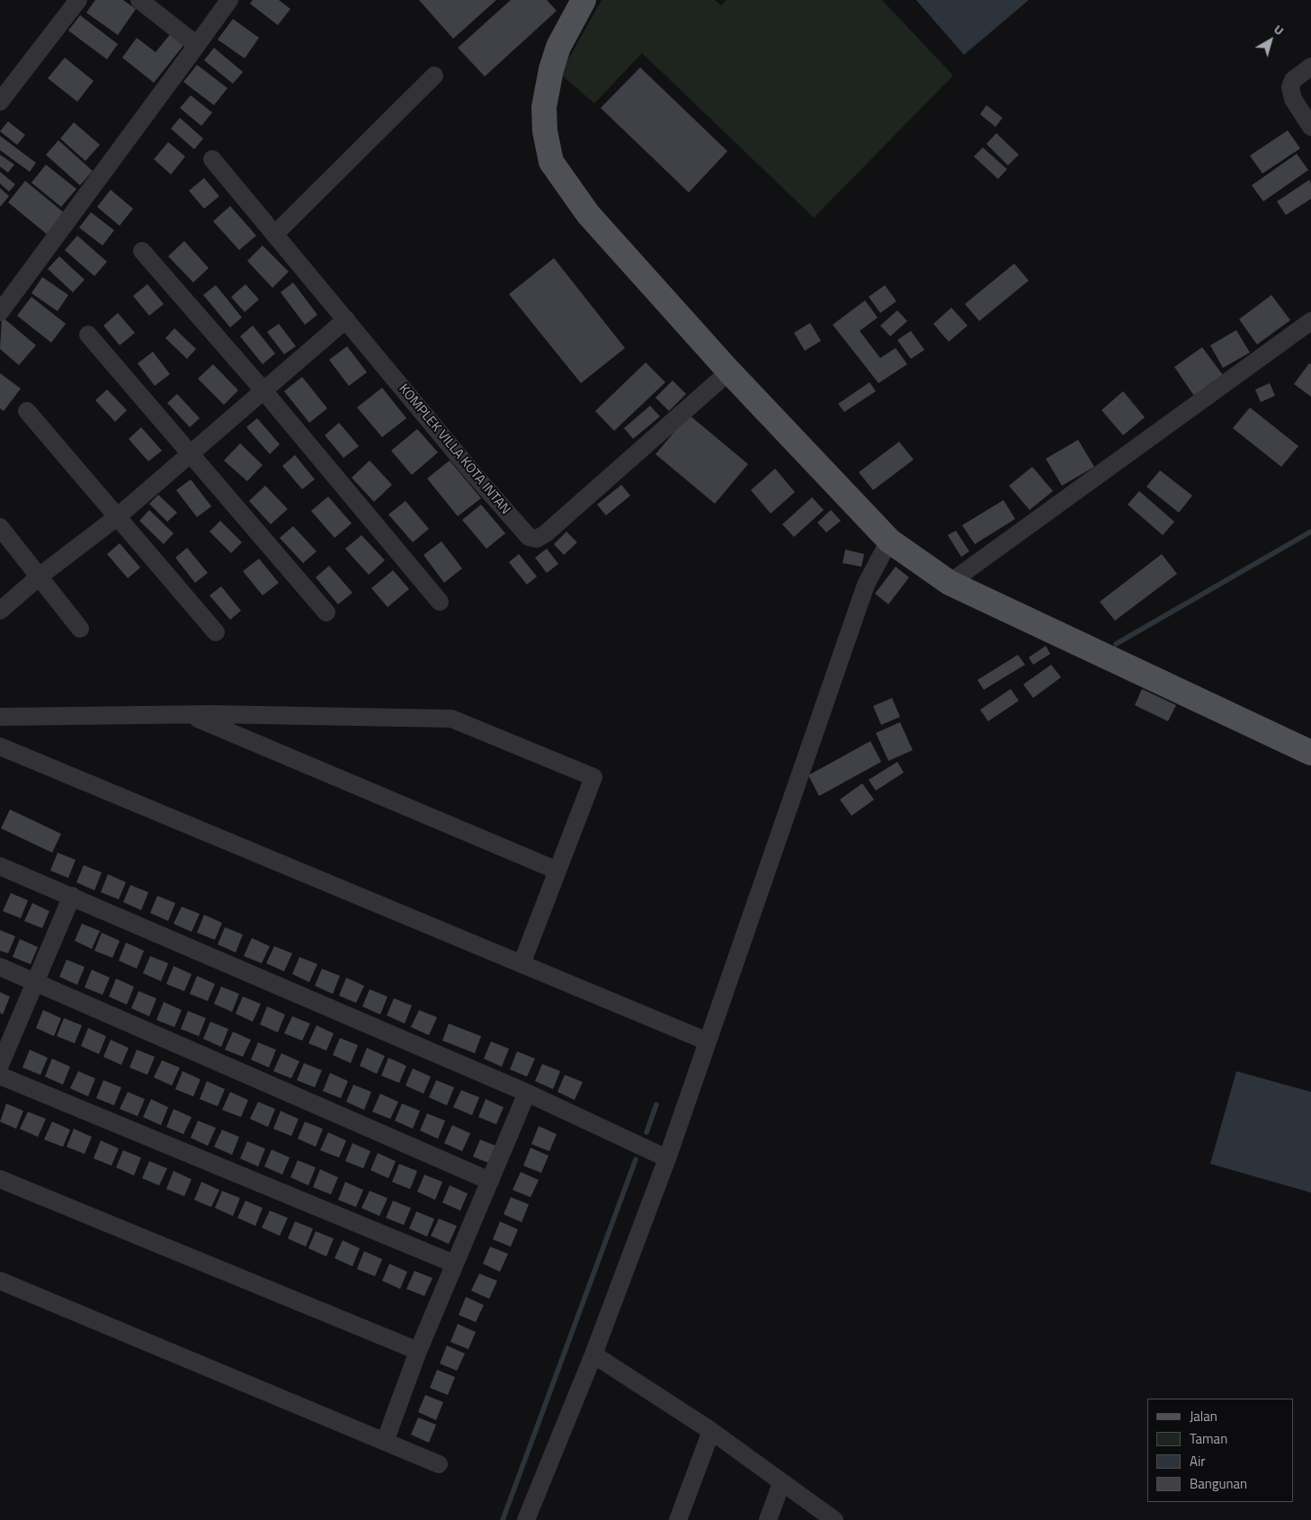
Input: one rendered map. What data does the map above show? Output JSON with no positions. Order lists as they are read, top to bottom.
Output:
{
  "streets": {
    "street": ["KOMPLEK VILLA KOTA INTAN"]
  },
  "legend": [
    "Jalan",
    "Taman",
    "Air",
    "Bangunan"
  ],
  "north": "top right"
}
